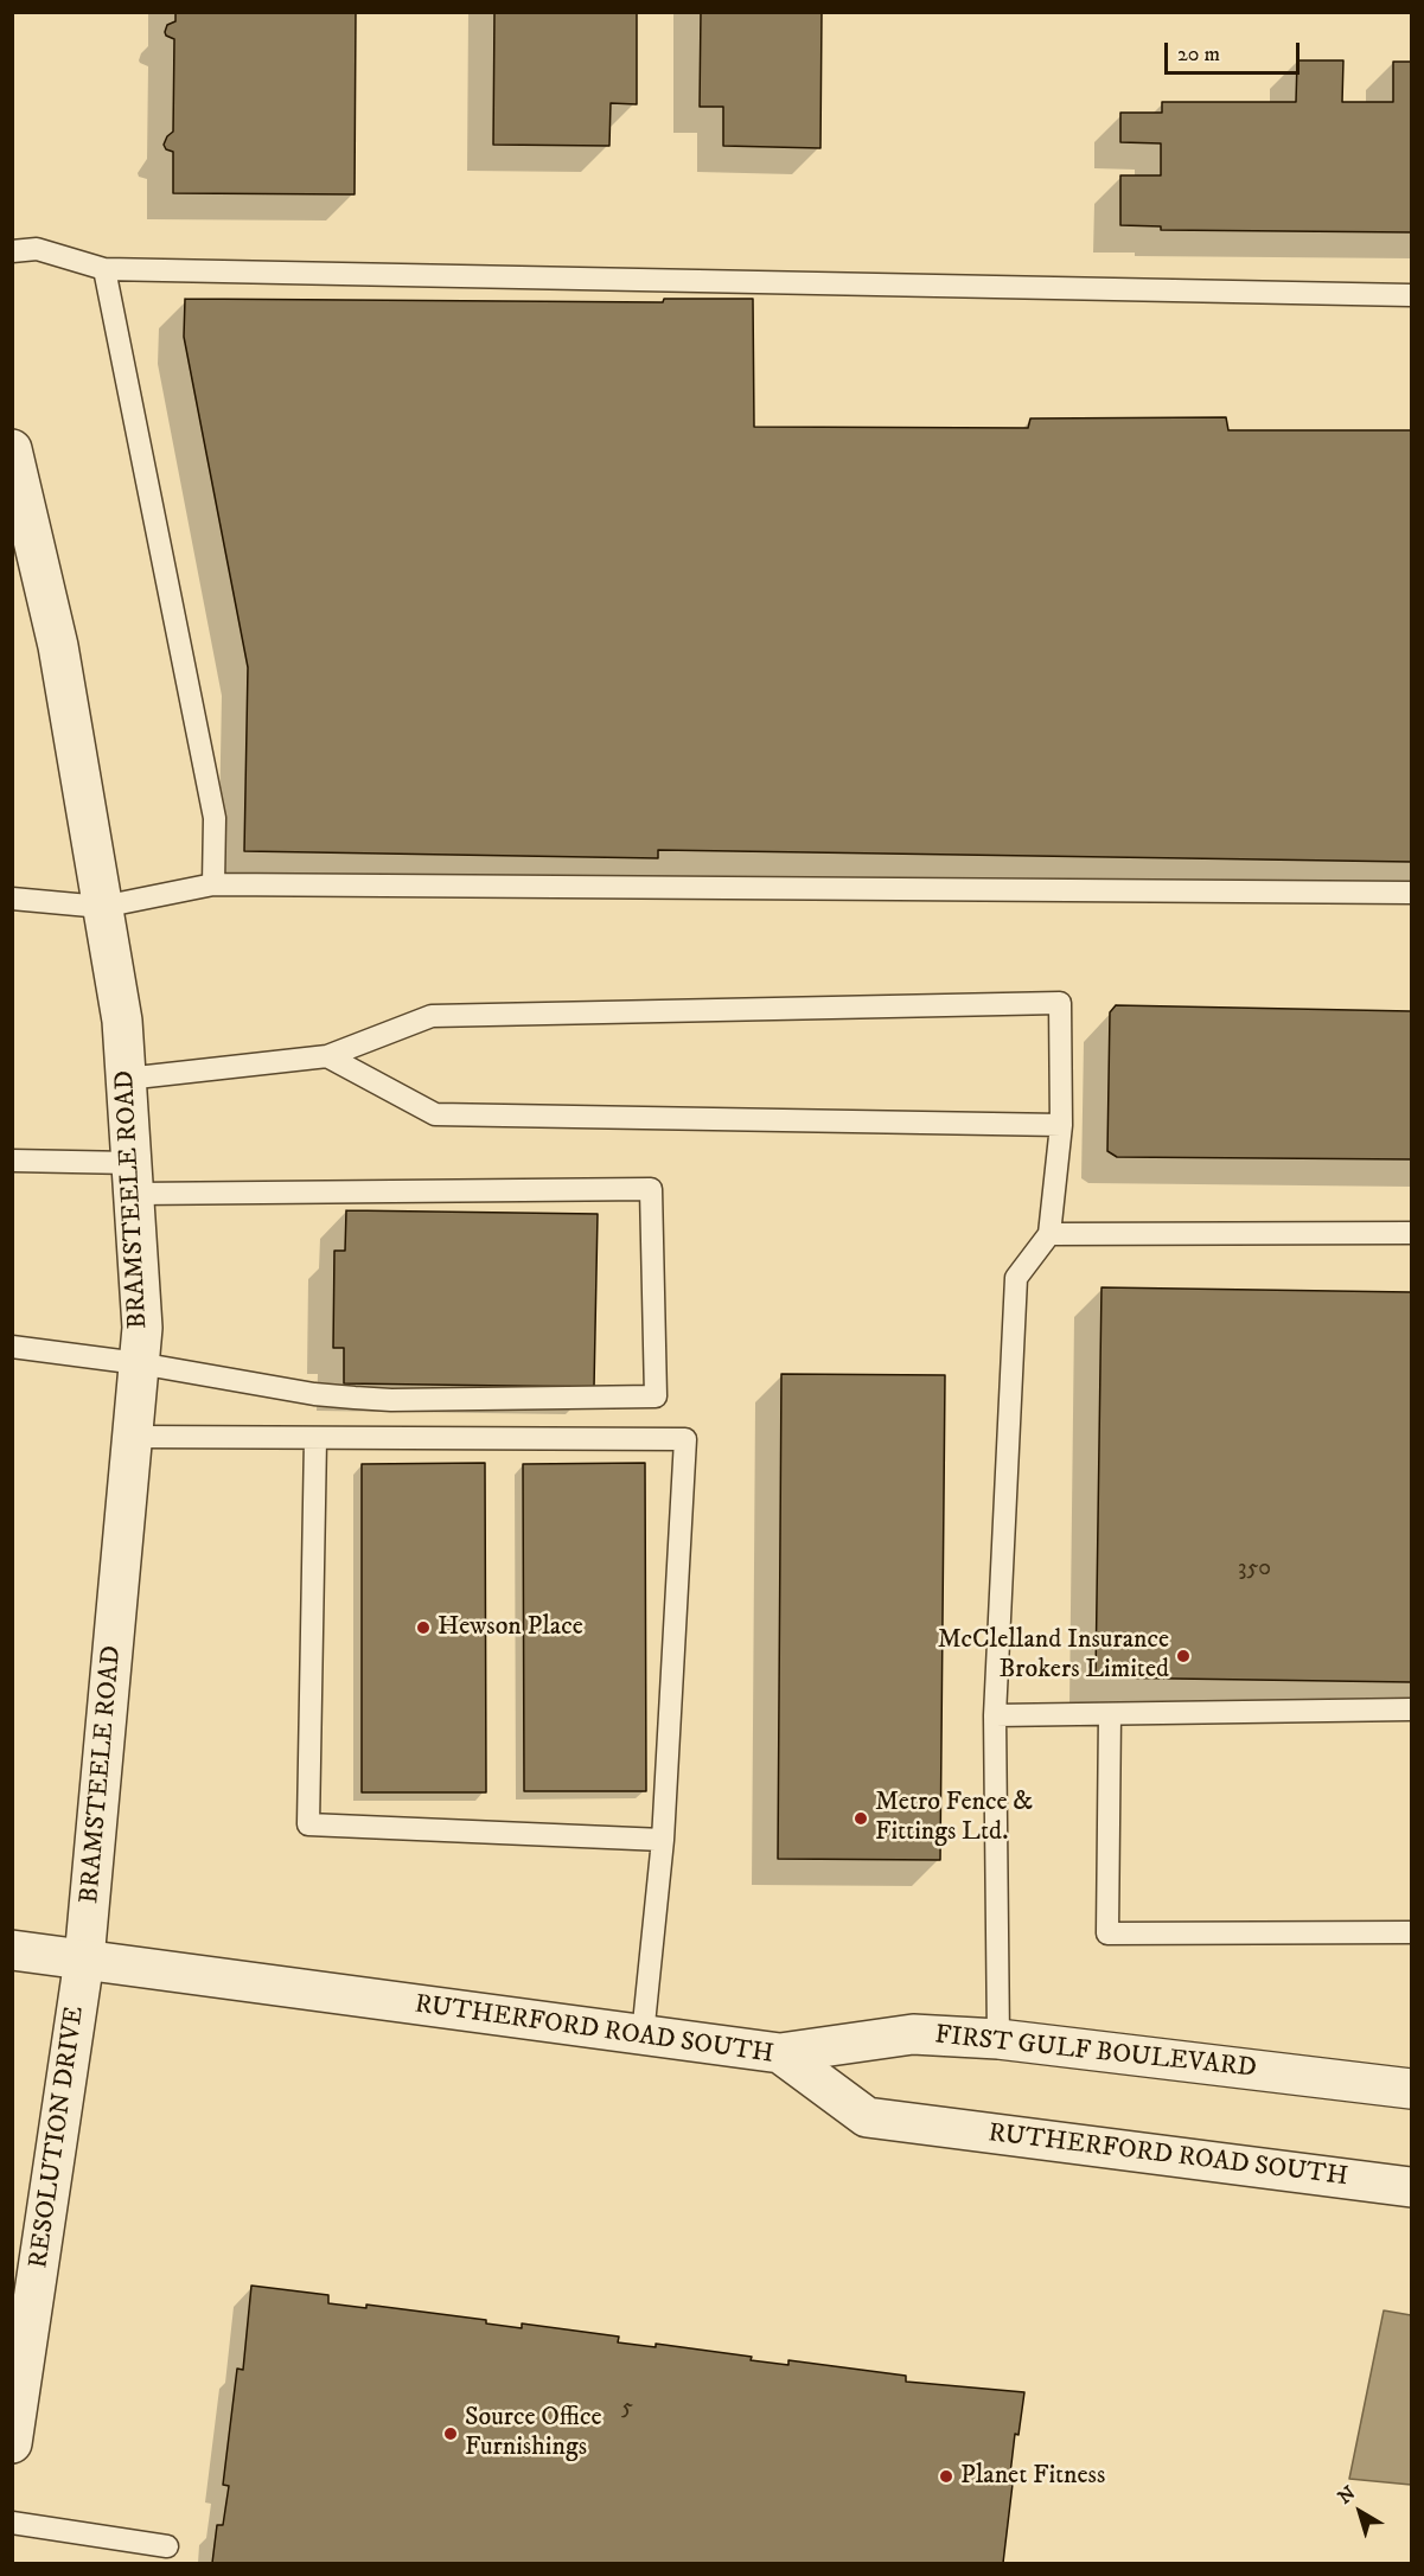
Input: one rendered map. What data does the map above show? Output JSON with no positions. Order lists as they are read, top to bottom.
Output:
{
  "streets": {
    "street": [
      "BRAMSTEELE ROAD",
      "RUTHERFORD ROAD SOUTH",
      "FIRST GULF BOULEVARD",
      "RESOLUTION DRIVE"
    ]
  },
  "crossings": [
    ["BRAMSTEELE ROAD", "RUTHERFORD ROAD SOUTH"],
    ["BRAMSTEELE ROAD", "RESOLUTION DRIVE"],
    ["RUTHERFORD ROAD SOUTH", "FIRST GULF BOULEVARD"],
    ["RUTHERFORD ROAD SOUTH", "RESOLUTION DRIVE"]
  ],
  "places": [
    "Hewson Place",
    "McClelland Insurance Brokers Limited",
    "Metro Fence & Fittings Ltd.",
    "Source Office Furnishings",
    "Planet Fitness"
  ],
  "house_numbers": ["350", "5"],
  "scale_bar": "20 m",
  "north": "top left"
}
